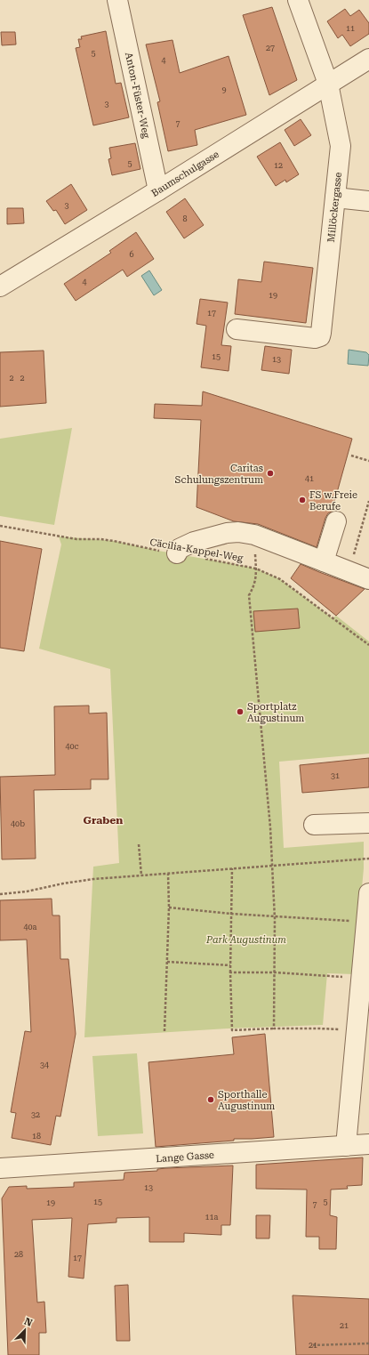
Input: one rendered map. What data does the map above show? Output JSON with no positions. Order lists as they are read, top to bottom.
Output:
{
  "streets": {
    "street": [
      "Anton-Füster-Weg",
      "Baumschulgasse",
      "Millöckergasse",
      "Lange Gasse"
    ],
    "path": ["Cäcilia-Kappel-Weg"]
  },
  "crossings": [
    ["Anton-Füster-Weg", "Baumschulgasse"],
    ["Baumschulgasse", "Millöckergasse"]
  ],
  "districts": ["Graben"],
  "parks": ["Park Augustinum"],
  "places": [
    "Caritas Schulungszentrum",
    "FS w.Freie Berufe",
    "Sportplatz Augustinum",
    "Sporthalle Augustinum"
  ],
  "house_numbers": [
    "11",
    "27",
    "5",
    "4",
    "9",
    "3",
    "7",
    "5",
    "12",
    "3",
    "8",
    "6",
    "4",
    "19",
    "17",
    "15",
    "13",
    "2",
    "2",
    "41",
    "40c",
    "31",
    "40b",
    "40a",
    "34",
    "32",
    "18",
    "13",
    "15",
    "5",
    "19",
    "7",
    "11a",
    "28",
    "17",
    "21",
    "21"
  ],
  "north": "top right"
}
